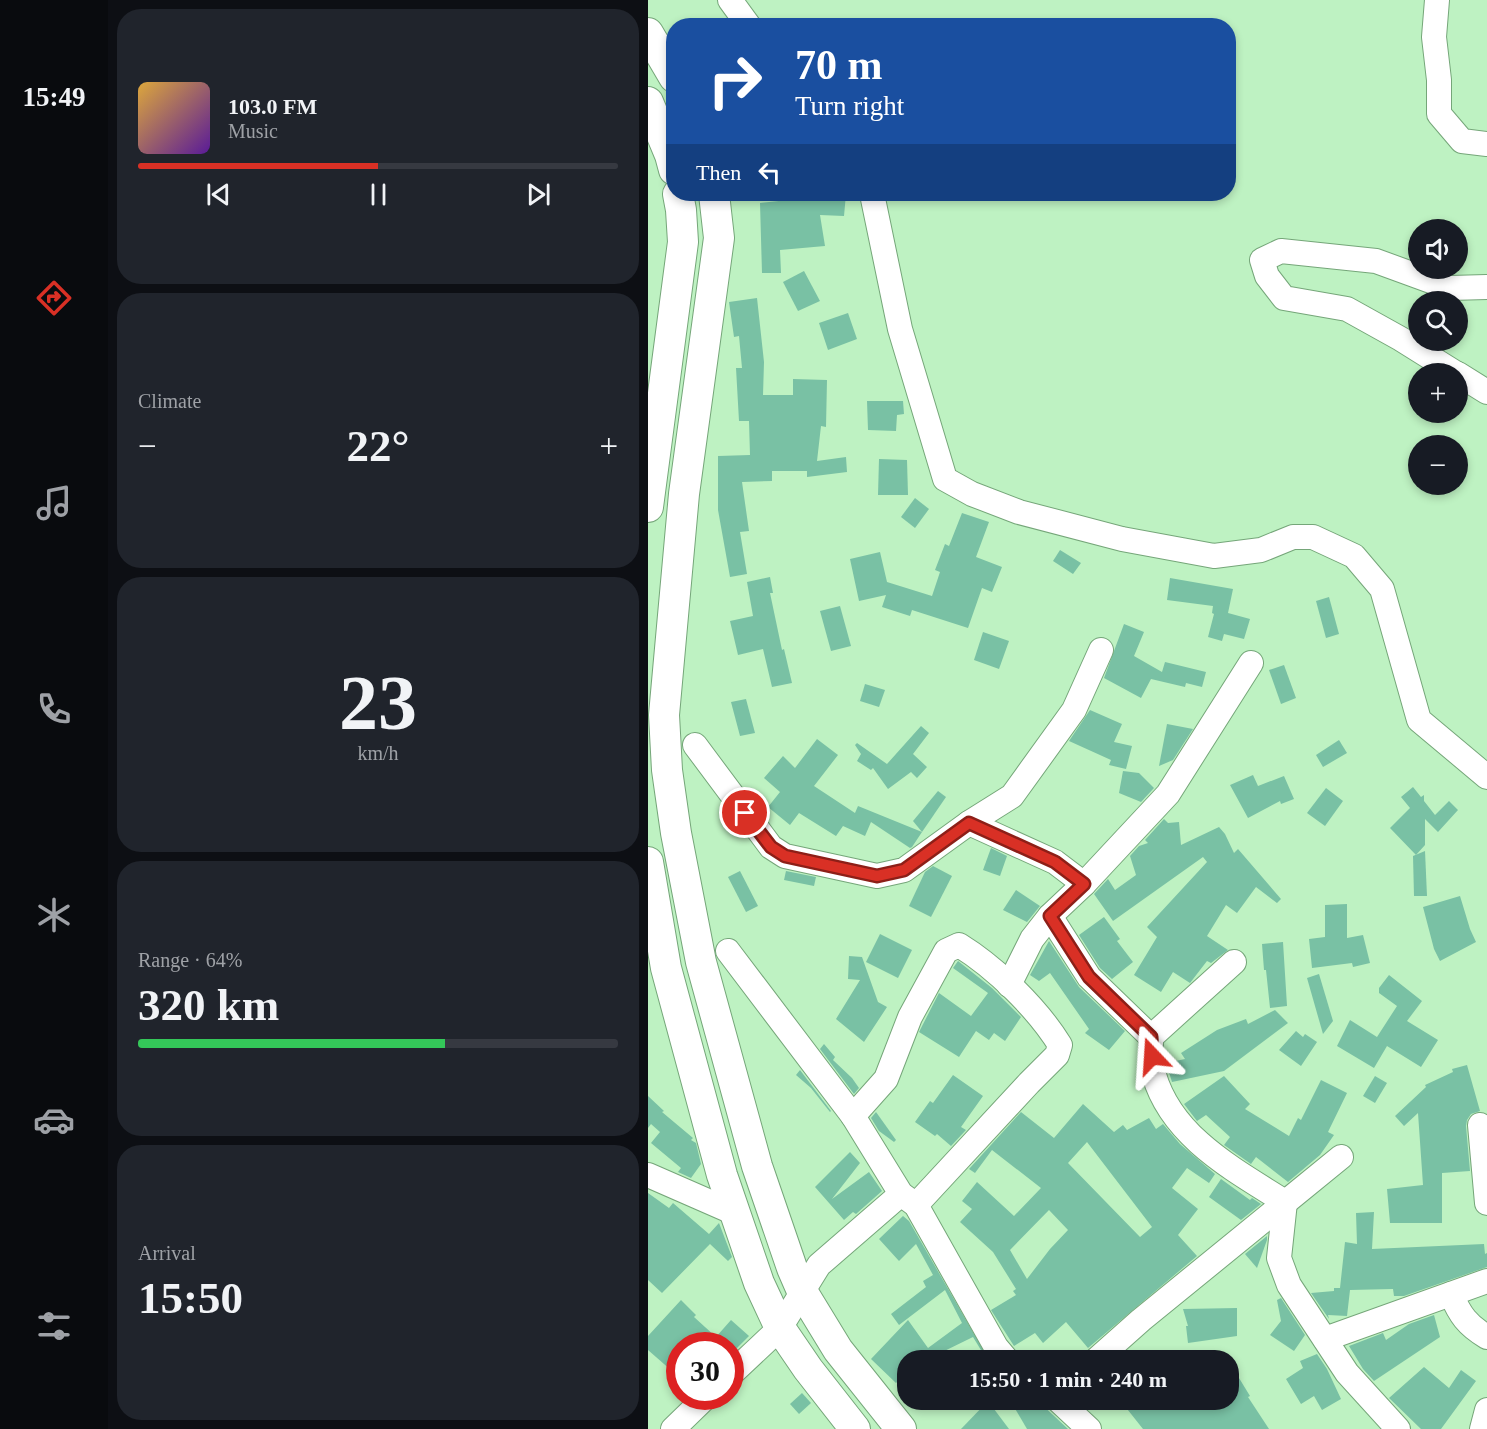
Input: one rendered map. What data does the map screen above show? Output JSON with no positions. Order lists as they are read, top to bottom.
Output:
{
  "page": {
    "tabs": "15:49",
    "turn": ["70 m", "Turn right"],
    "song": ["103.0 FM", "Music"],
    "then": "Then",
    "map_buttons": ["+", "−"],
    "tile": [
      "Climate",
      ["23", "km/h"],
      ["Range · 64%", "320 km"],
      ["Arrival", "15:50"]
    ],
    "heat": ["−", "22°", "+"],
    "limit": "30",
    "trip": "15:50 · 1 min · 240 m"
  }
}
